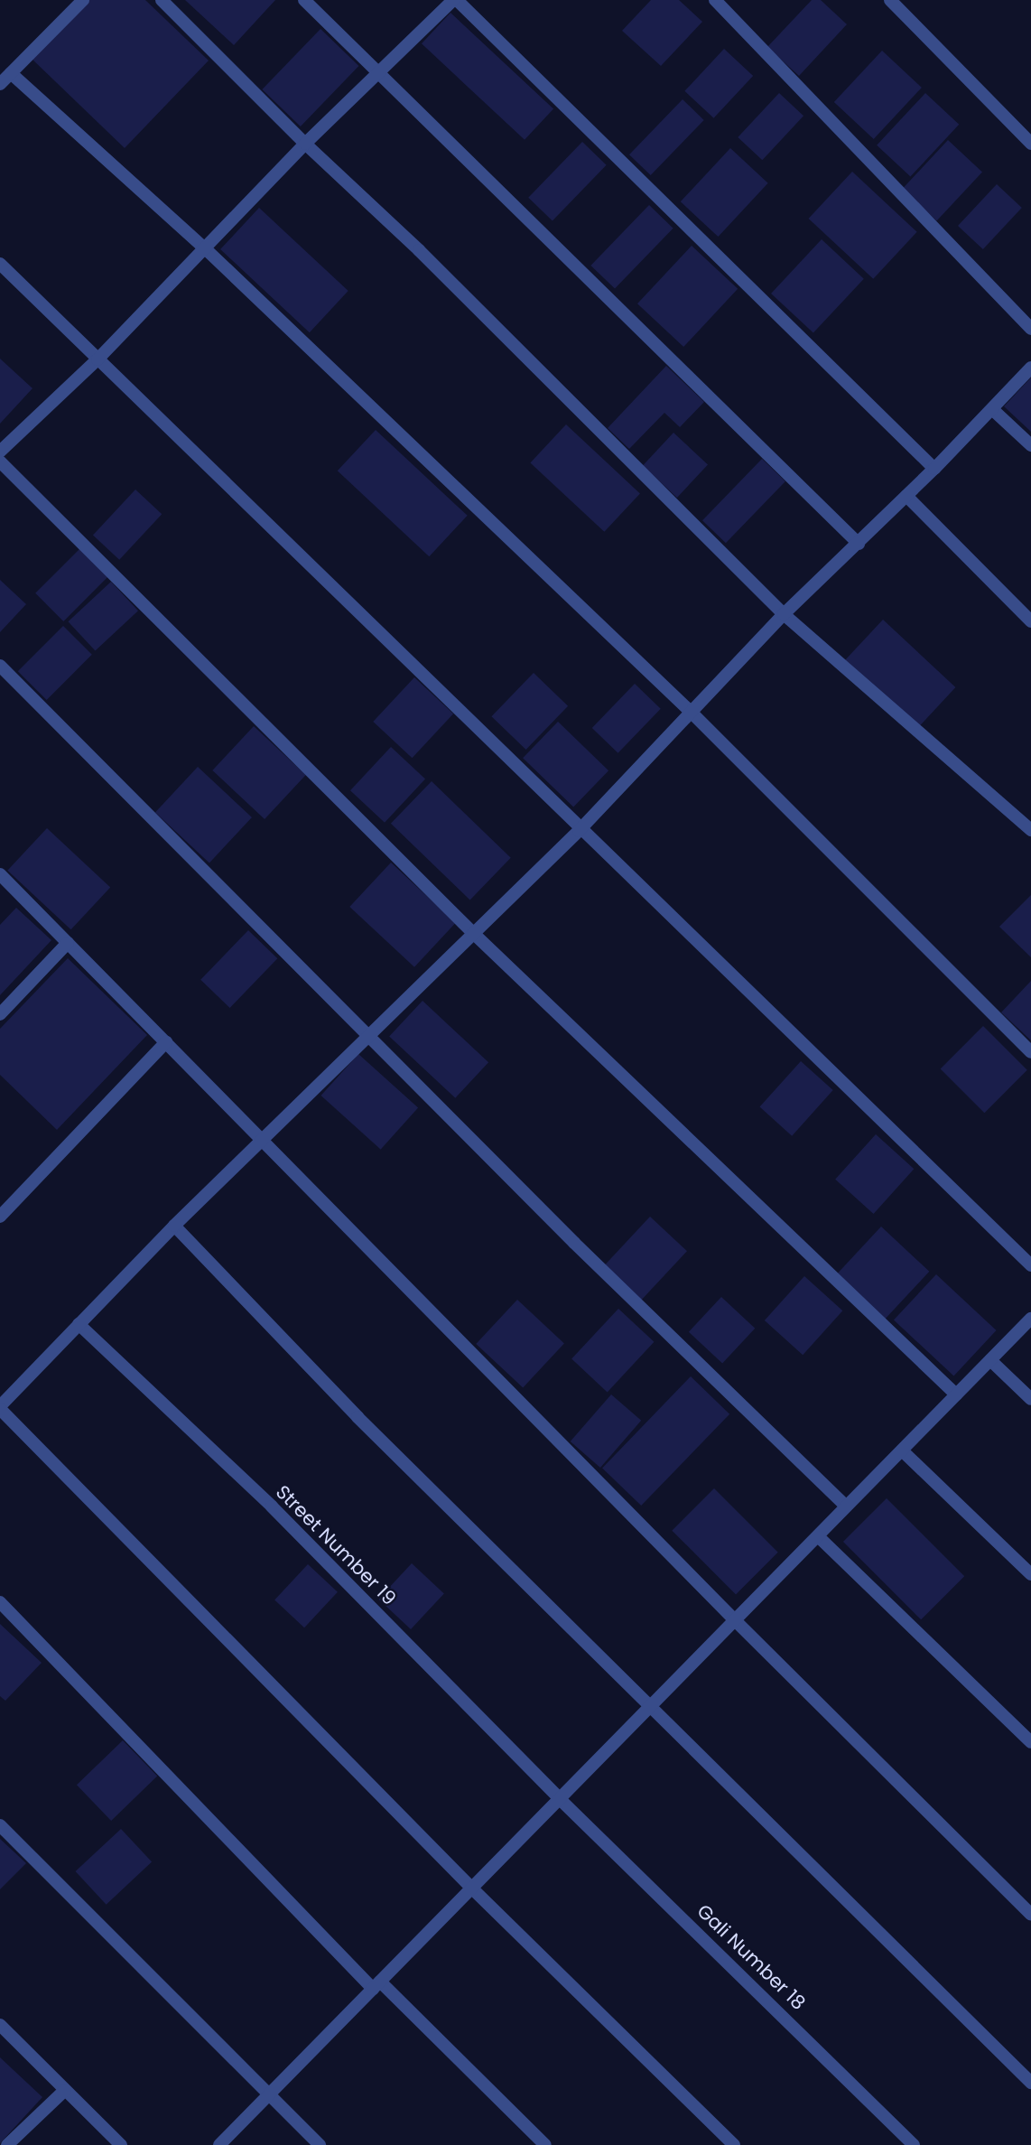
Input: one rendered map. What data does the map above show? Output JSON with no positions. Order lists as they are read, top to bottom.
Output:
{
  "streets": {
    "street": ["Street Number 19", "Gali Number 18"]
  },
  "crossings": [
    ["Street Number 19", "Gali Number 18"]
  ]
}
